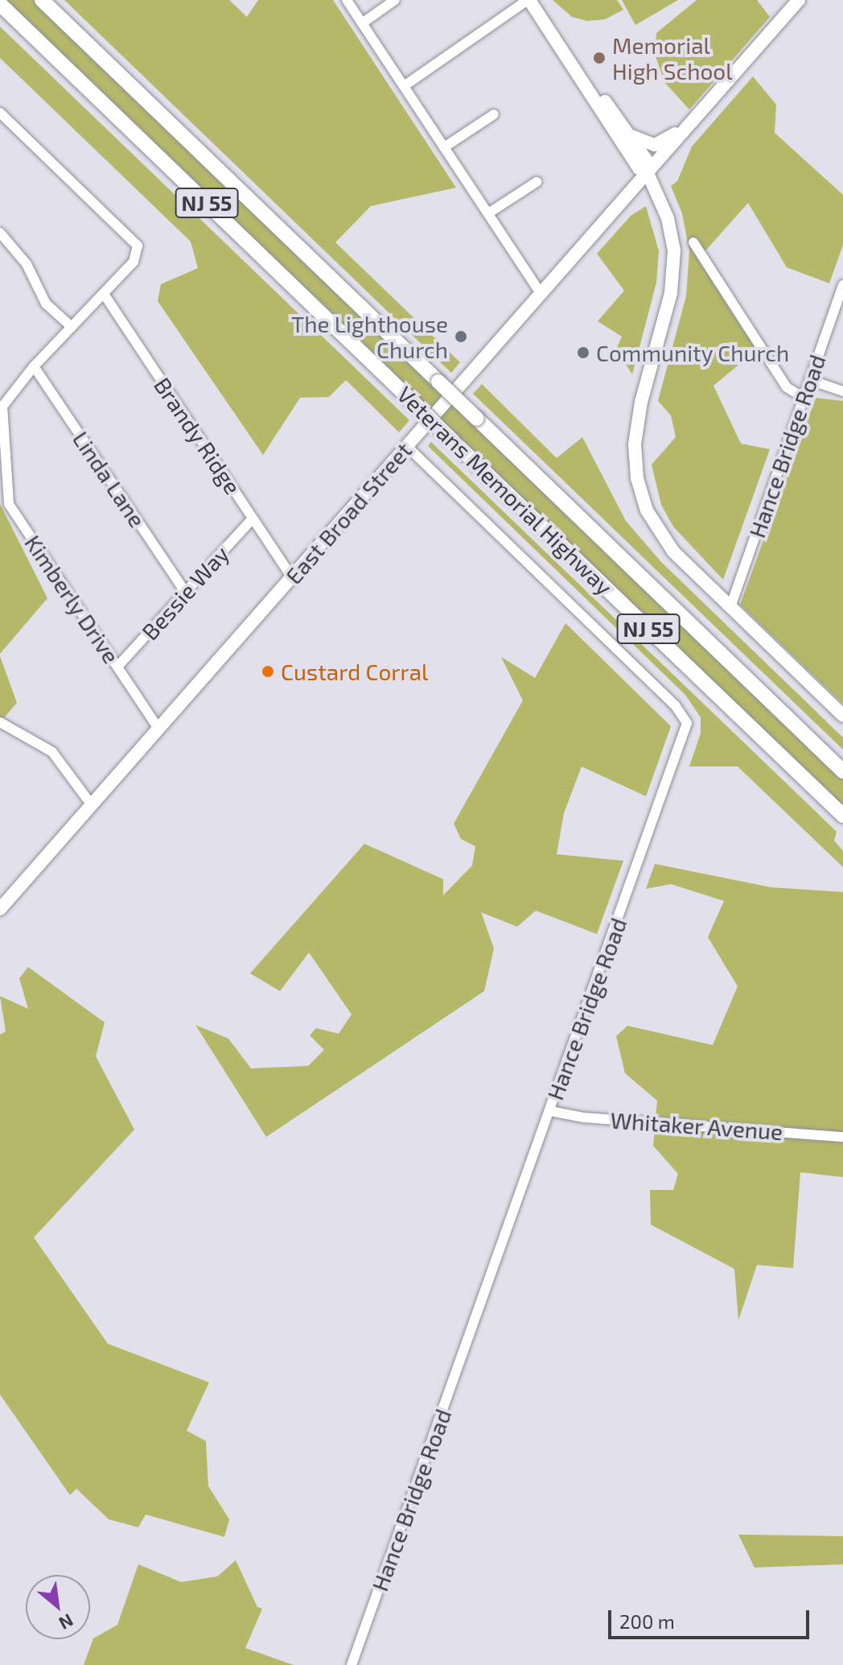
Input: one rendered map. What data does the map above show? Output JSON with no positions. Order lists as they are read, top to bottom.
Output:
{
  "streets": {
    "highway": ["NJ 55", "Veterans Memorial Highway"],
    "main road": ["East Broad Street"],
    "street": [
      "Brandy Ridge",
      "Hance Bridge Road",
      "Linda Lane",
      "Bessie Way",
      "Kimberly Drive",
      "Whitaker Avenue"
    ]
  },
  "crossings": [
    ["Brandy Ridge", "East Broad Street"],
    ["Brandy Ridge", "Bessie Way"],
    ["Brandy Ridge", "Kimberly Drive"],
    ["Hance Bridge Road", "East Broad Street"],
    ["Hance Bridge Road", "Whitaker Avenue"],
    ["Linda Lane", "Bessie Way"],
    ["Linda Lane", "Kimberly Drive"],
    ["East Broad Street", "Kimberly Drive"],
    ["Bessie Way", "Kimberly Drive"]
  ],
  "places": [
    "Memorial High School",
    "The Lighthouse Church",
    "Community Church",
    "Custard Corral"
  ],
  "scale_bar": "200 m",
  "north": "bottom right"
}
